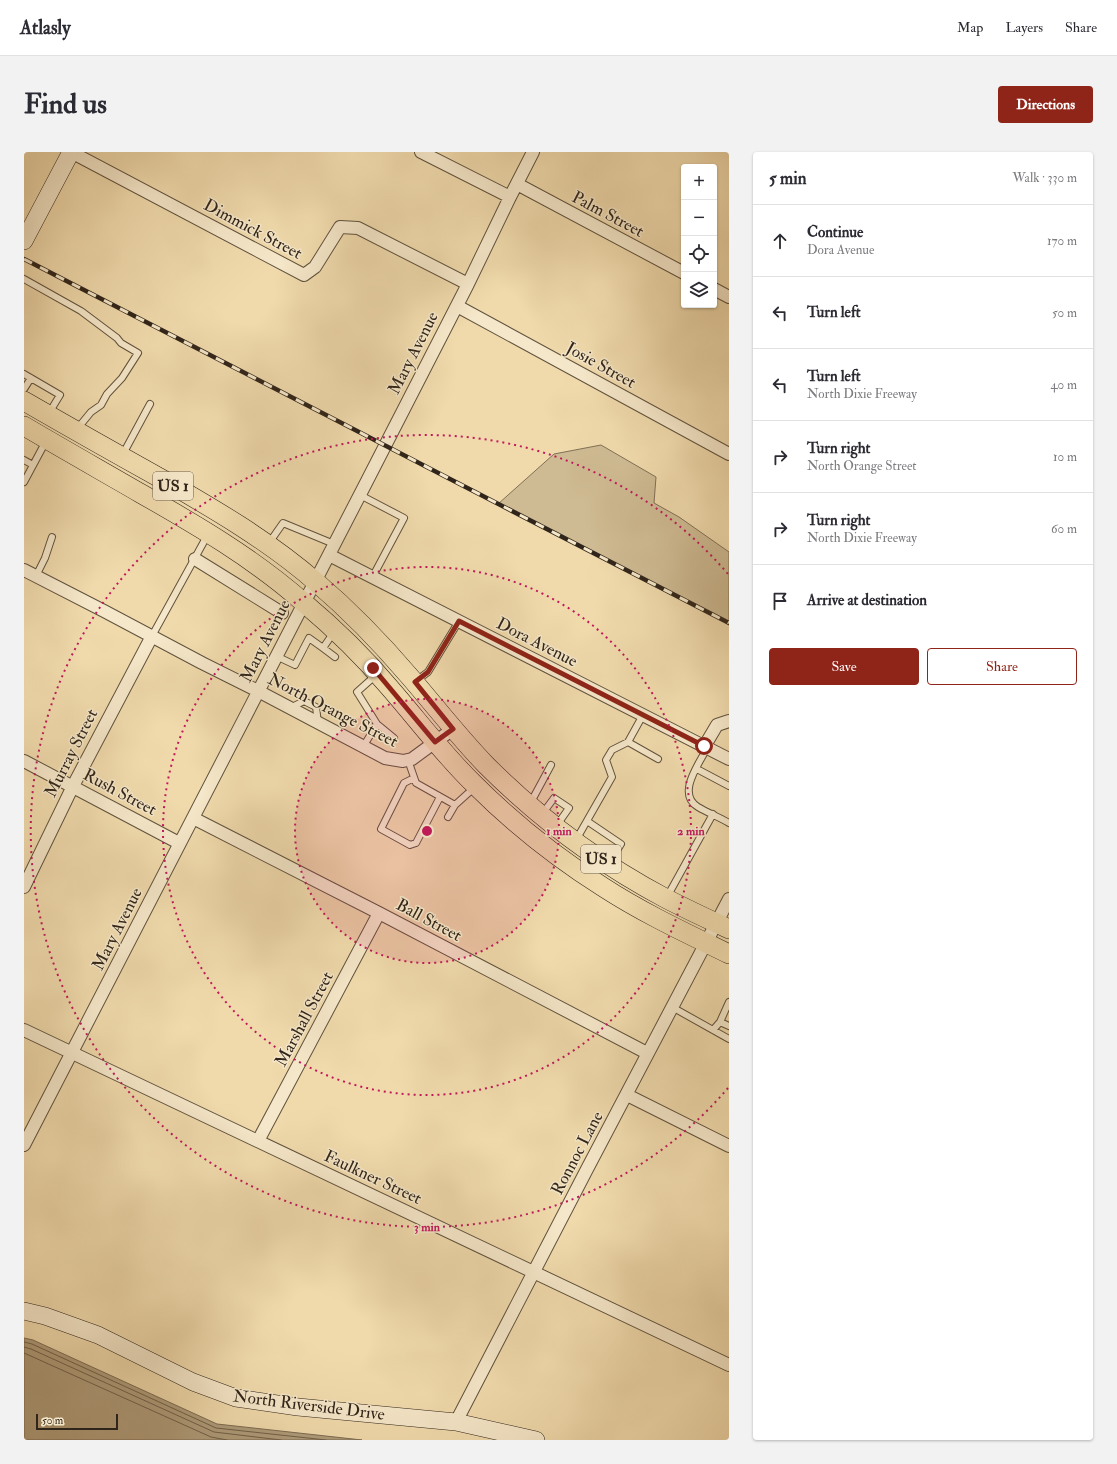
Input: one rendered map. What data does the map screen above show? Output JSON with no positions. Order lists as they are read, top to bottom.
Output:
{
  "streets": {
    "main road": ["US 1"],
    "street": [
      "Palm Street",
      "Dimmick Street",
      "Mary Avenue",
      "Josie Street",
      "Dora Avenue",
      "North Orange Street",
      "Murray Street",
      "Rush Street",
      "Ball Street",
      "Marshall Street",
      "Ronnoc Lane",
      "Faulkner Street",
      "North Riverside Drive"
    ]
  },
  "crossings": [
    ["Palm Street", "Mary Avenue"],
    ["Dimmick Street", "Mary Avenue"],
    ["Mary Avenue", "Josie Street"],
    ["Mary Avenue", "US 1"],
    ["Mary Avenue", "Dora Avenue"],
    ["Mary Avenue", "North Orange Street"],
    ["Mary Avenue", "Rush Street"],
    ["Mary Avenue", "Ball Street"],
    ["Mary Avenue", "Faulkner Street"],
    ["US 1", "North Orange Street"],
    ["US 1", "Ronnoc Lane"],
    ["North Orange Street", "Murray Street"],
    ["Murray Street", "Rush Street"],
    ["Ball Street", "Marshall Street"],
    ["Ball Street", "Ronnoc Lane"],
    ["Marshall Street", "Faulkner Street"],
    ["Ronnoc Lane", "Faulkner Street"],
    ["Ronnoc Lane", "North Riverside Drive"]
  ],
  "scale_bar": "50 m",
  "page": {
    "header": "Atlasly",
    "nav": ["Map", "Layers", "Share"],
    "buttons": [
      "Directions",
      ["Save", "Share"]
    ],
    "title": "Find us",
    "heading": ["5 min", "Walk · 330 m"],
    "map_buttons": ["+", "−"],
    "list": [
      ["Continue", "Dora Avenue", "170 m"],
      ["Turn left", "50 m"],
      ["Turn left", "North Dixie Freeway", "40 m"],
      ["Turn right", "North Orange Street", "10 m"],
      ["Turn right", "North Dixie Freeway", "60 m"],
      "Arrive at destination"
    ],
    "scale": "50 m"
  },
  "rings": ["1 min", "2 min", "3 min"]
}
